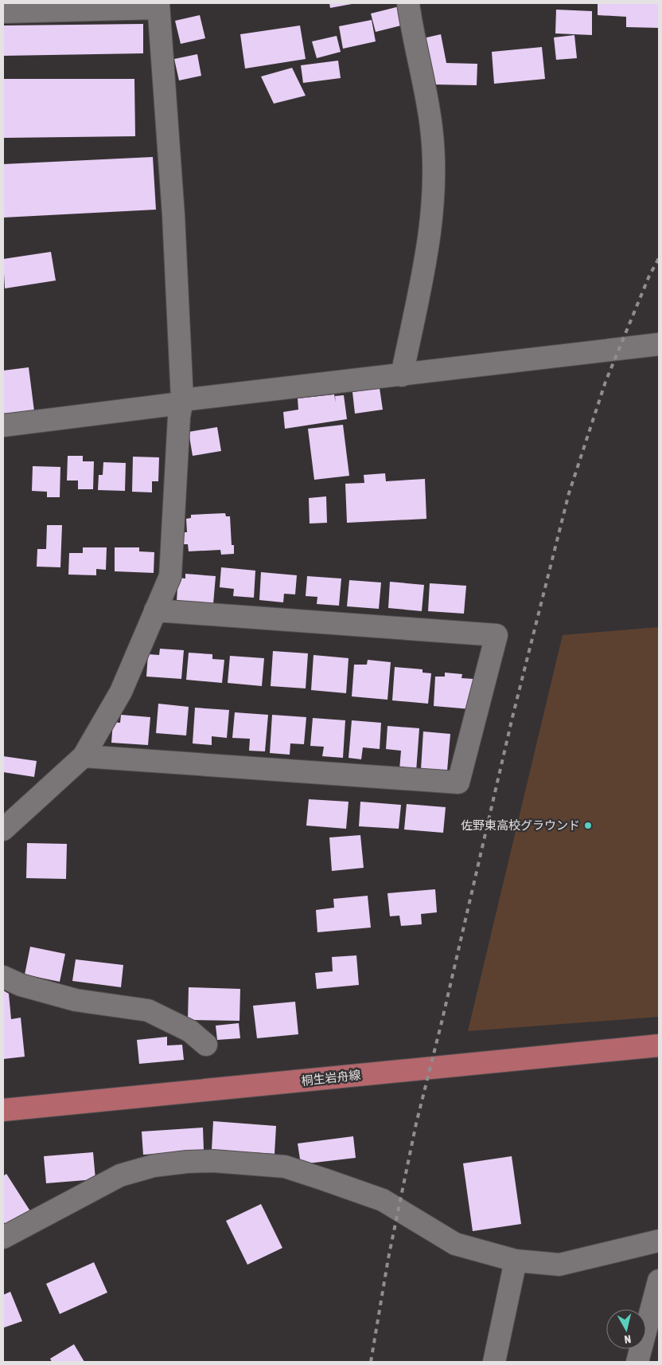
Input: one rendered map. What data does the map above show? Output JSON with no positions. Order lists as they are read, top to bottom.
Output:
{
  "streets": {
    "main road": ["桐生岩舟線"]
  },
  "places": ["佐野東高校グラウンド"],
  "north": "bottom"
}
